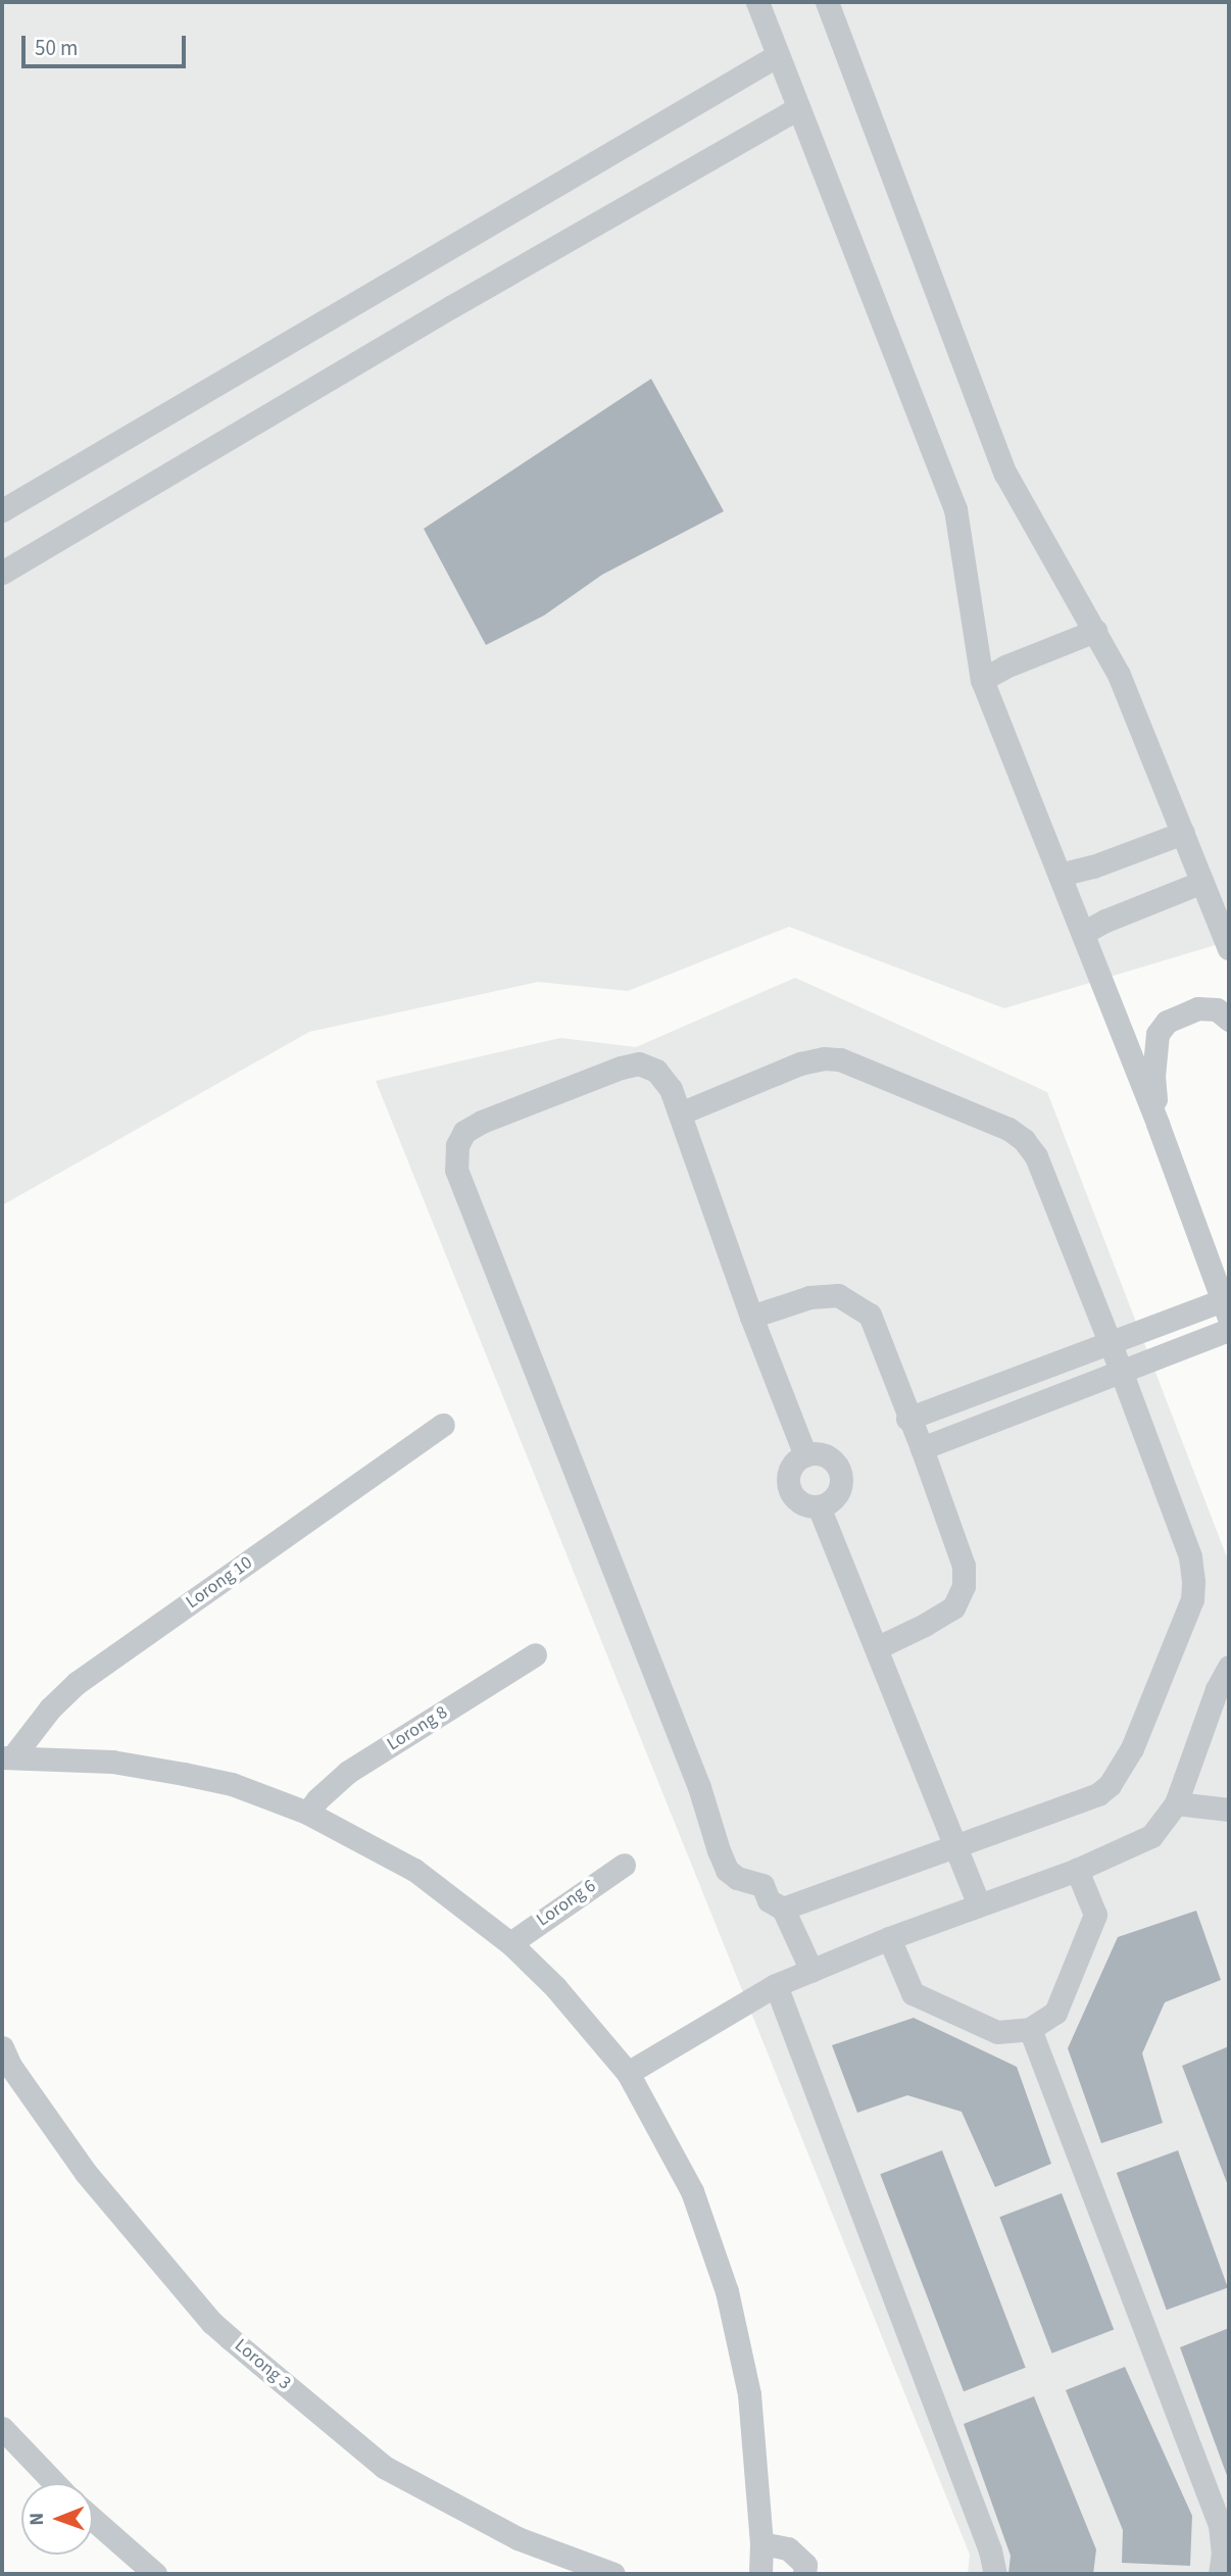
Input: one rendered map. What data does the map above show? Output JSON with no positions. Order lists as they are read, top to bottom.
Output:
{
  "streets": {
    "street": [
      "Lorong 10",
      "Lorong 8",
      "Lorong 6",
      "Lorong 3"
    ]
  },
  "scale_bar": "50 m",
  "north": "left"
}
